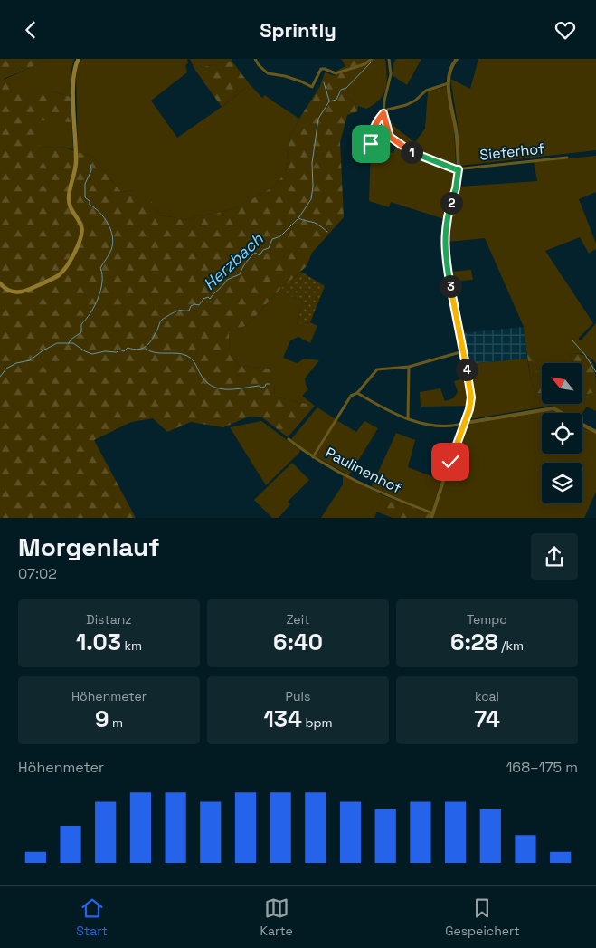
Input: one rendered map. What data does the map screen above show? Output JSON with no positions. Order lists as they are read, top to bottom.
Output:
{
  "streets": {
    "street": ["Sieferhof", "Paulinenhof"]
  },
  "water": ["Herzbach"],
  "north": "top left",
  "page": {
    "header": "Sprintly",
    "pins": [
      "1",
      "2",
      "3",
      "4"
    ],
    "heading": ["Morgenlauf", "07:02"],
    "stats": [
      ["Distanz", "1.03 km"],
      ["Zeit", "6:40"],
      ["Tempo", "6:28 /km"],
      ["Höhenmeter", "9 m"],
      ["Puls", "134 bpm"],
      ["kcal", "74"]
    ],
    "chart": ["Höhenmeter", "168–175 m"],
    "tabs": ["Start", "Karte", "Gespeichert"]
  }
}
